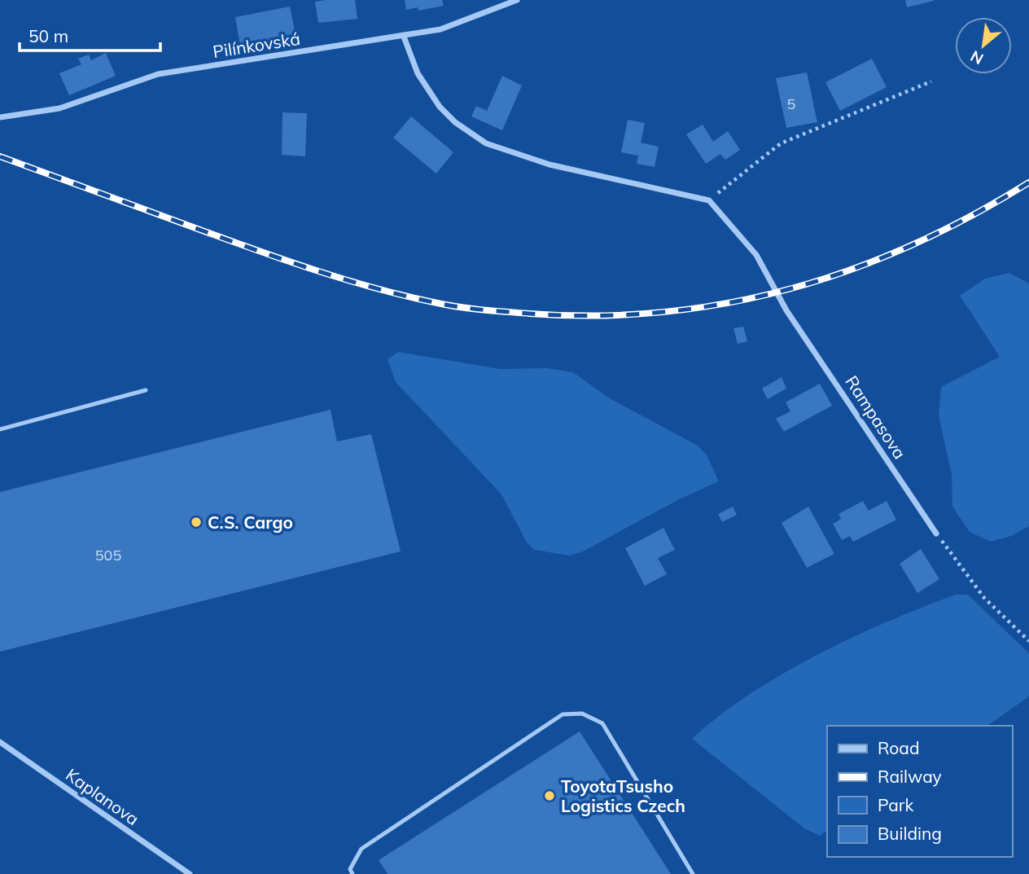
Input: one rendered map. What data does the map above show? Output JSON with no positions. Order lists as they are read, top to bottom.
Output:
{
  "streets": {
    "street": ["Pilínkovská", "Rampasova", "Kaplanova"]
  },
  "places": ["C.S. Cargo", "ToyotaTsusho Logistics Czech"],
  "house_numbers": ["5", "505"],
  "legend": [
    "Road",
    "Railway",
    "Park",
    "Building"
  ],
  "scale_bar": "50 m",
  "north": "bottom left"
}
